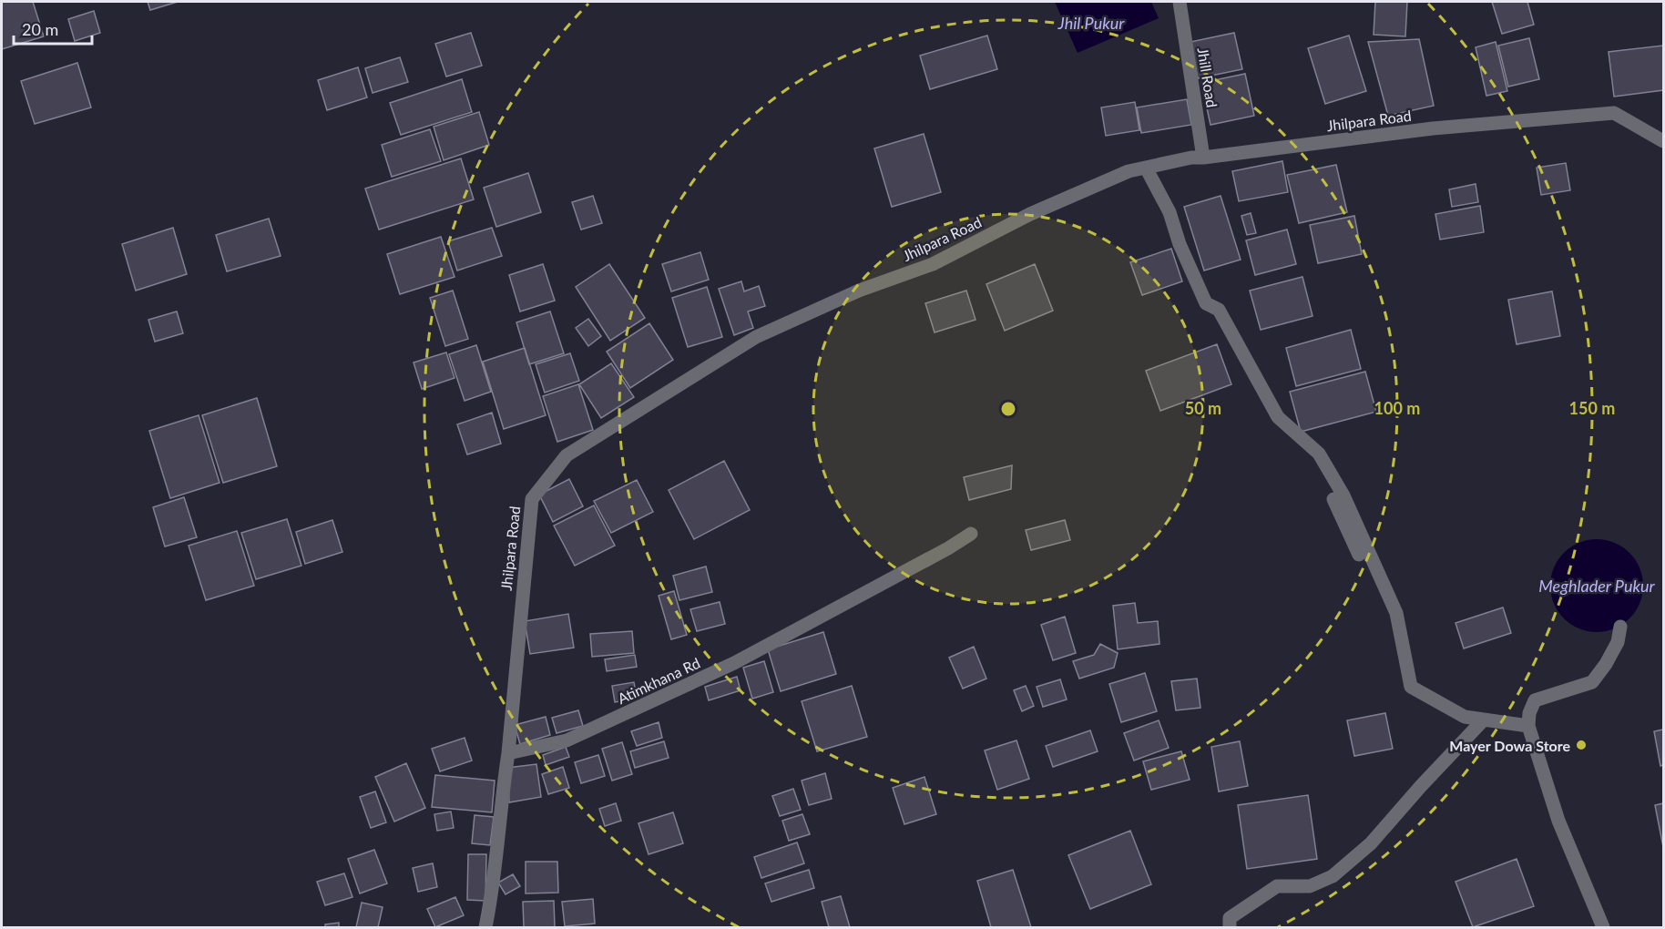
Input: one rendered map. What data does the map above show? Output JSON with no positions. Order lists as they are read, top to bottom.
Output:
{
  "streets": {
    "street": ["Jhill Road", "Jhilpara Road", "Atimkhana Rd"]
  },
  "crossings": [
    ["Jhill Road", "Jhilpara Road"],
    ["Jhilpara Road", "Atimkhana Rd"]
  ],
  "water": ["Jhil Pukur", "Meghlader Pukur"],
  "places": ["Mayer Dowa Store"],
  "scale_bar": "20 m",
  "rings": ["50 m", "100 m", "150 m"]
}
